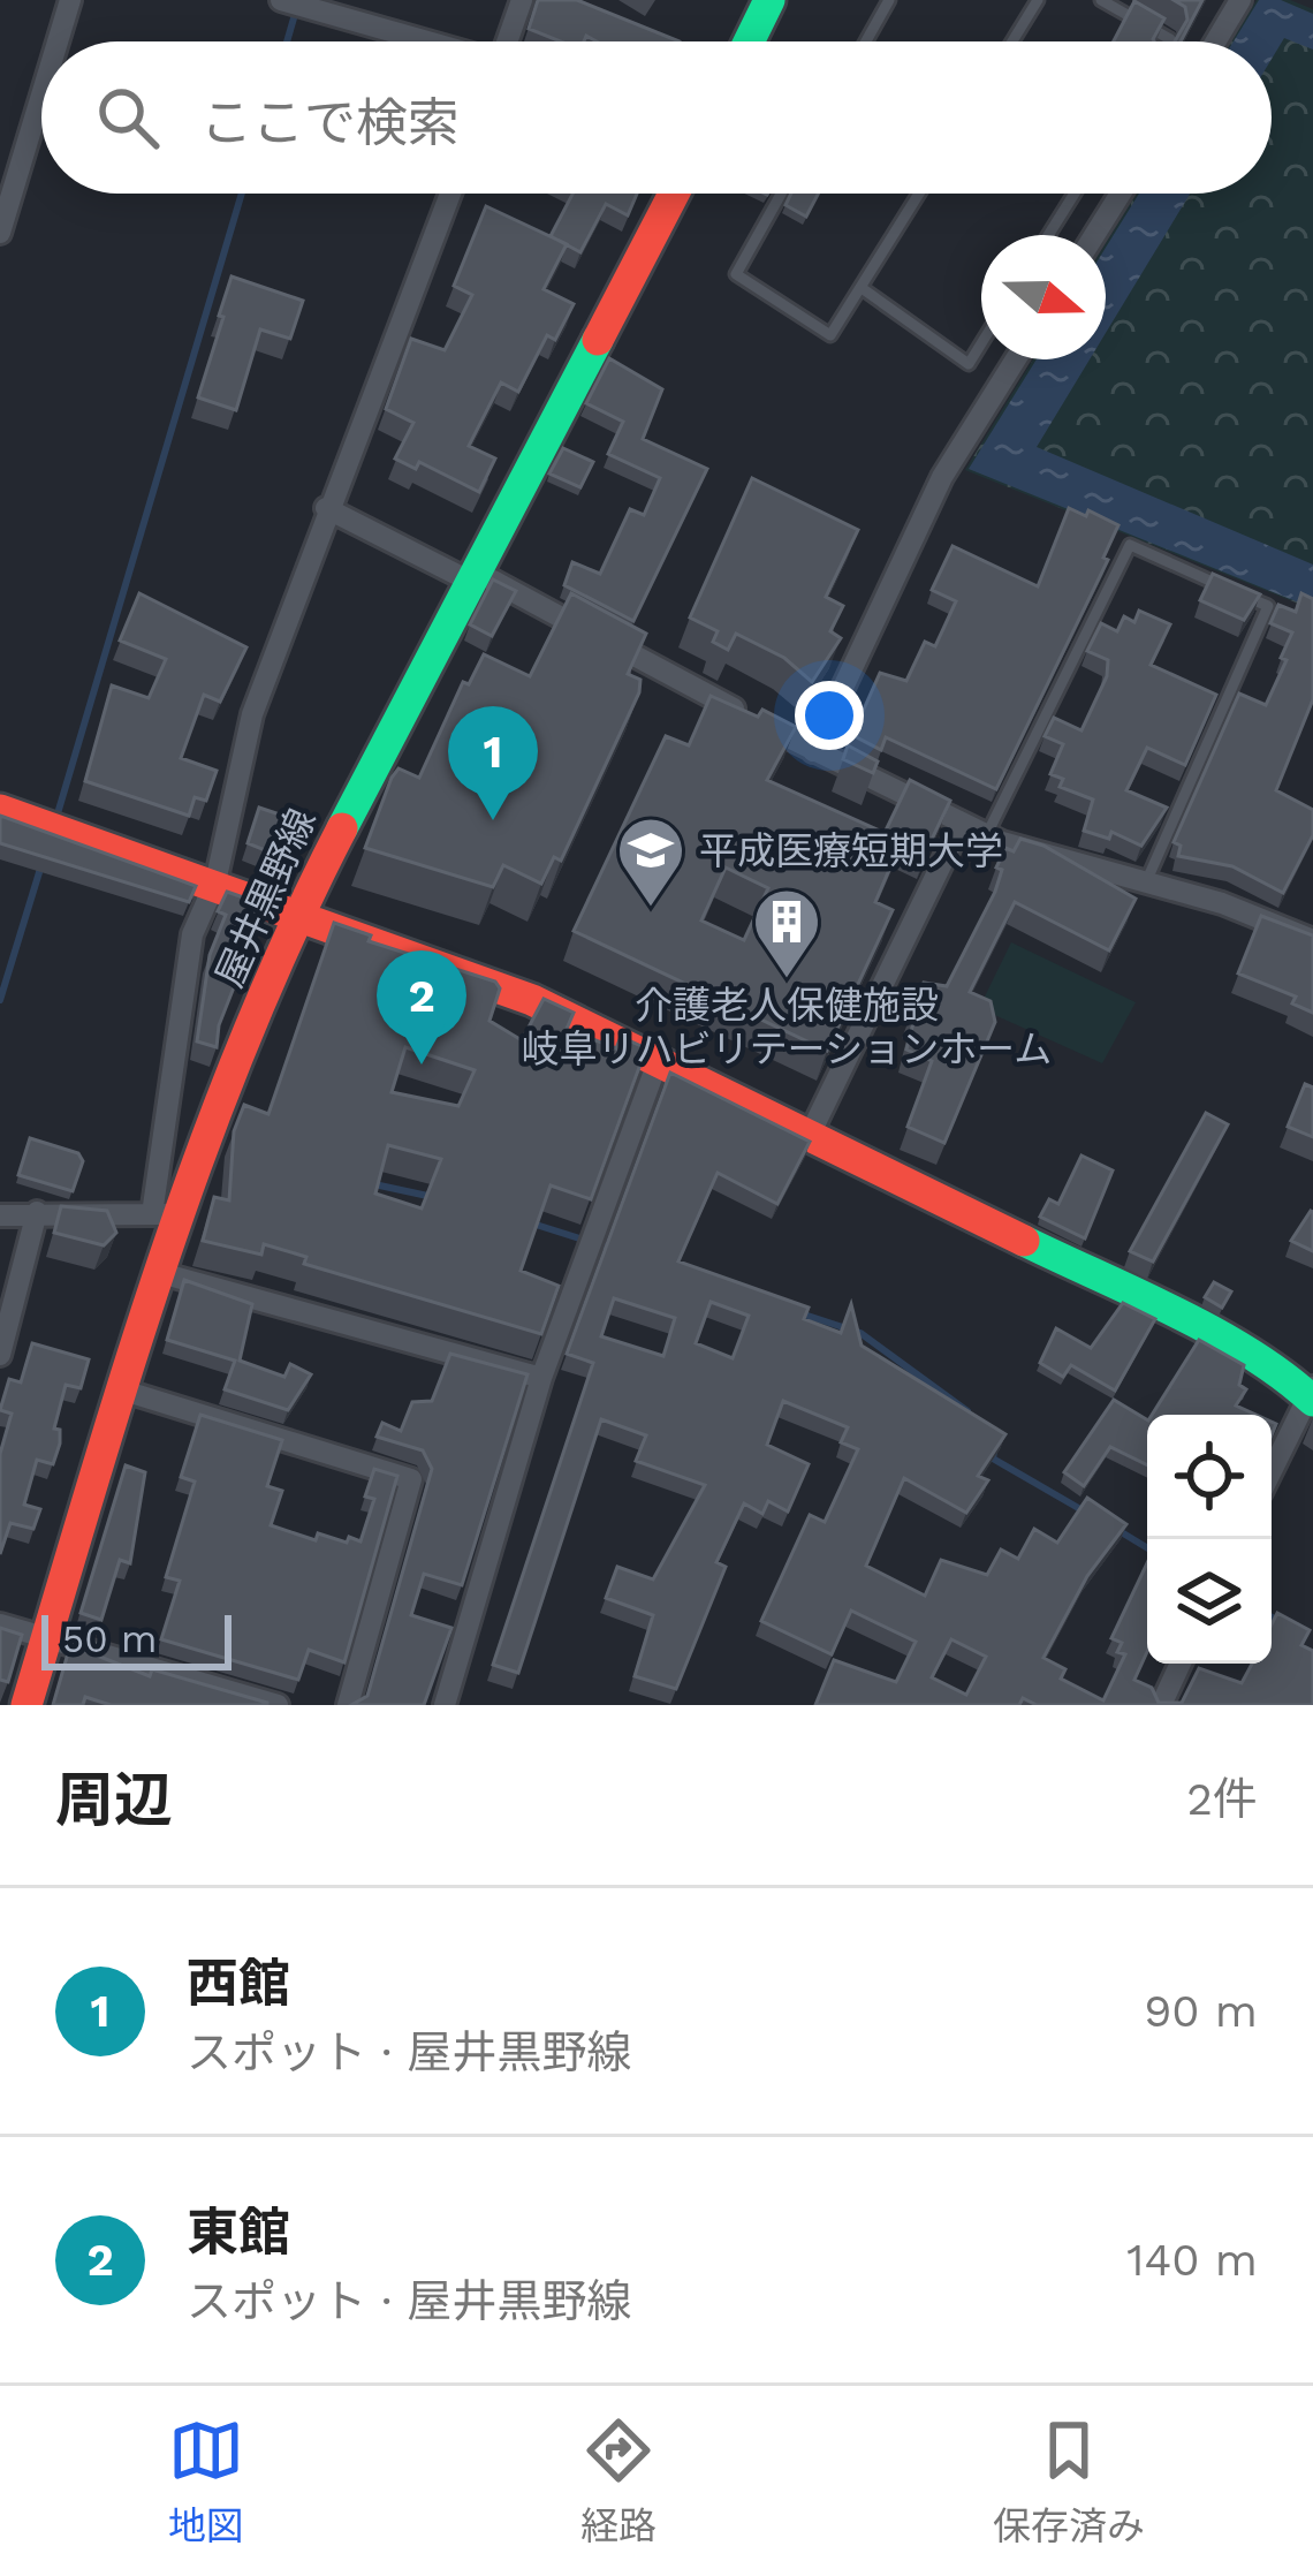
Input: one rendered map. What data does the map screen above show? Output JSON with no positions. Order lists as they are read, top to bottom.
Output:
{
  "streets": {
    "main road": ["屋井黒野線"]
  },
  "places": {
    "school or university": ["平成医療短期大学"],
    "building": ["介護老人保健施設 岐阜リハビリテーションホーム"]
  },
  "scale_bar": "50 m",
  "north": "right",
  "page": {
    "search": "ここで検索",
    "pins": ["1", "2"],
    "scale": "50 m",
    "heading": ["周辺", "2件"],
    "list": [
      {
        "mark": "1",
        "name": "西館",
        "note": "スポット · 屋井黒野線",
        "value": "90 m"
      },
      {
        "mark": "2",
        "name": "東館",
        "note": "スポット · 屋井黒野線",
        "value": "140 m"
      }
    ],
    "nav": ["地図", "経路", "保存済み"]
  }
}
